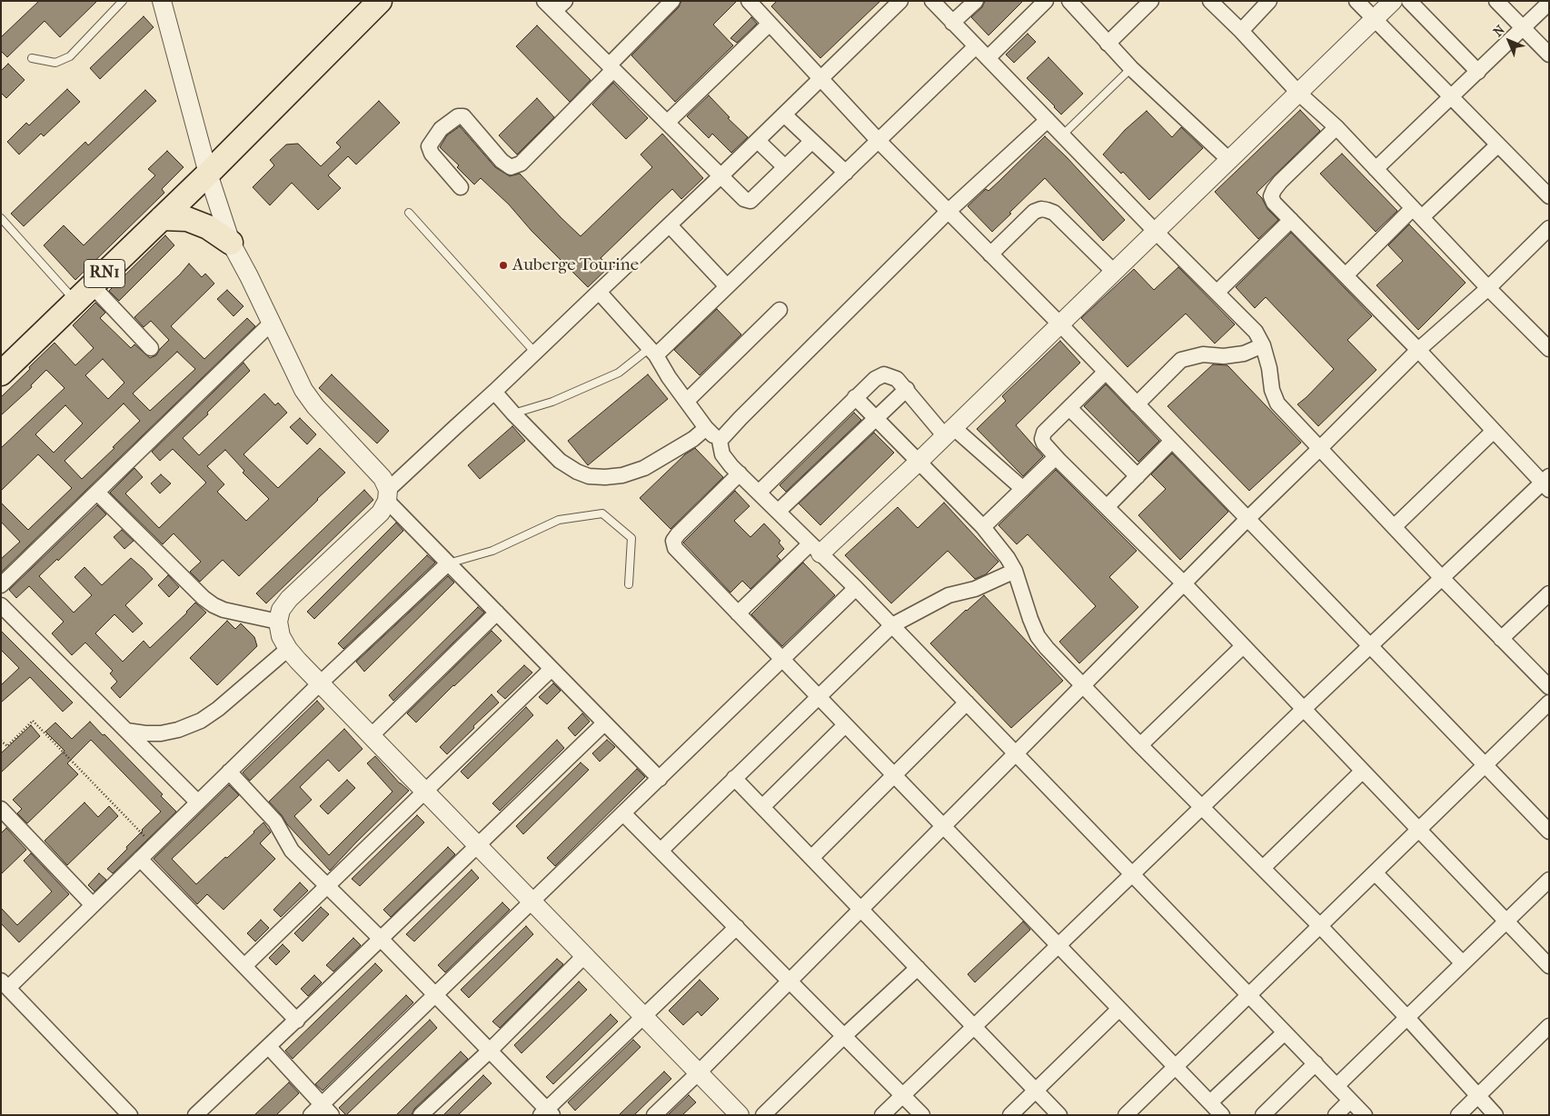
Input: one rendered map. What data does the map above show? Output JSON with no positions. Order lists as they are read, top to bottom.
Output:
{
  "streets": {
    "highway": ["RN1"]
  },
  "places": ["Auberge Tourine"],
  "north": "top left"
}
